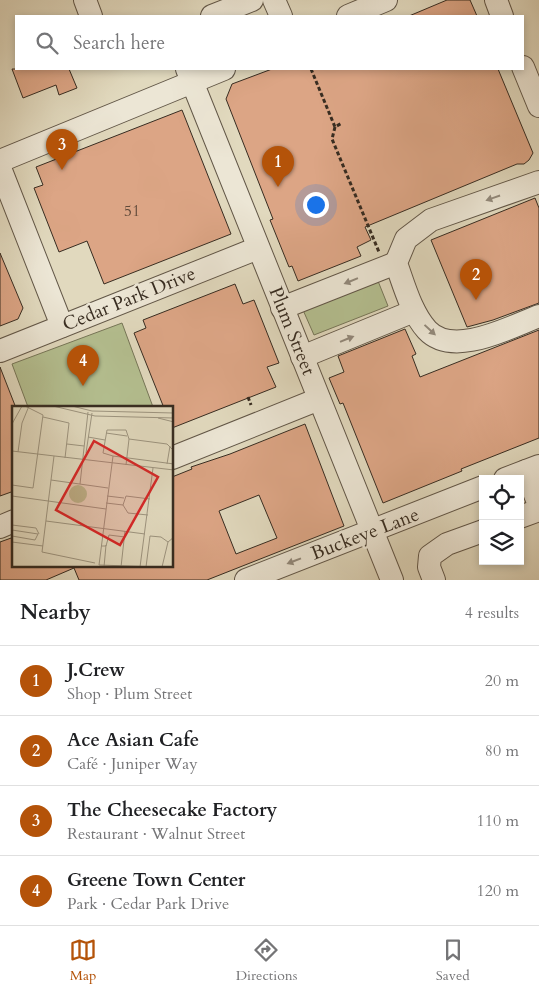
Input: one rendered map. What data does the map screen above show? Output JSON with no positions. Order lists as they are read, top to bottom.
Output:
{
  "streets": {
    "street": ["Cedar Park Drive", "Plum Street", "Buckeye Lane"]
  },
  "crossings": [
    ["Cedar Park Drive", "Plum Street"],
    ["Plum Street", "Buckeye Lane"]
  ],
  "house_numbers": ["51"],
  "page": {
    "search": "Search here",
    "pins": [
      "3",
      "1",
      "2",
      "4"
    ],
    "heading": ["Nearby", "4 results"],
    "list": [
      {
        "mark": "1",
        "name": "J.Crew",
        "note": "Shop · Plum Street",
        "value": "20 m"
      },
      {
        "mark": "2",
        "name": "Ace Asian Cafe",
        "note": "Café · Juniper Way",
        "value": "80 m"
      },
      {
        "mark": "3",
        "name": "The Cheesecake Factory",
        "note": "Restaurant · Walnut Street",
        "value": "110 m"
      },
      {
        "mark": "4",
        "name": "Greene Town Center",
        "note": "Park · Cedar Park Drive",
        "value": "120 m"
      }
    ],
    "nav": ["Map", "Directions", "Saved"]
  }
}
